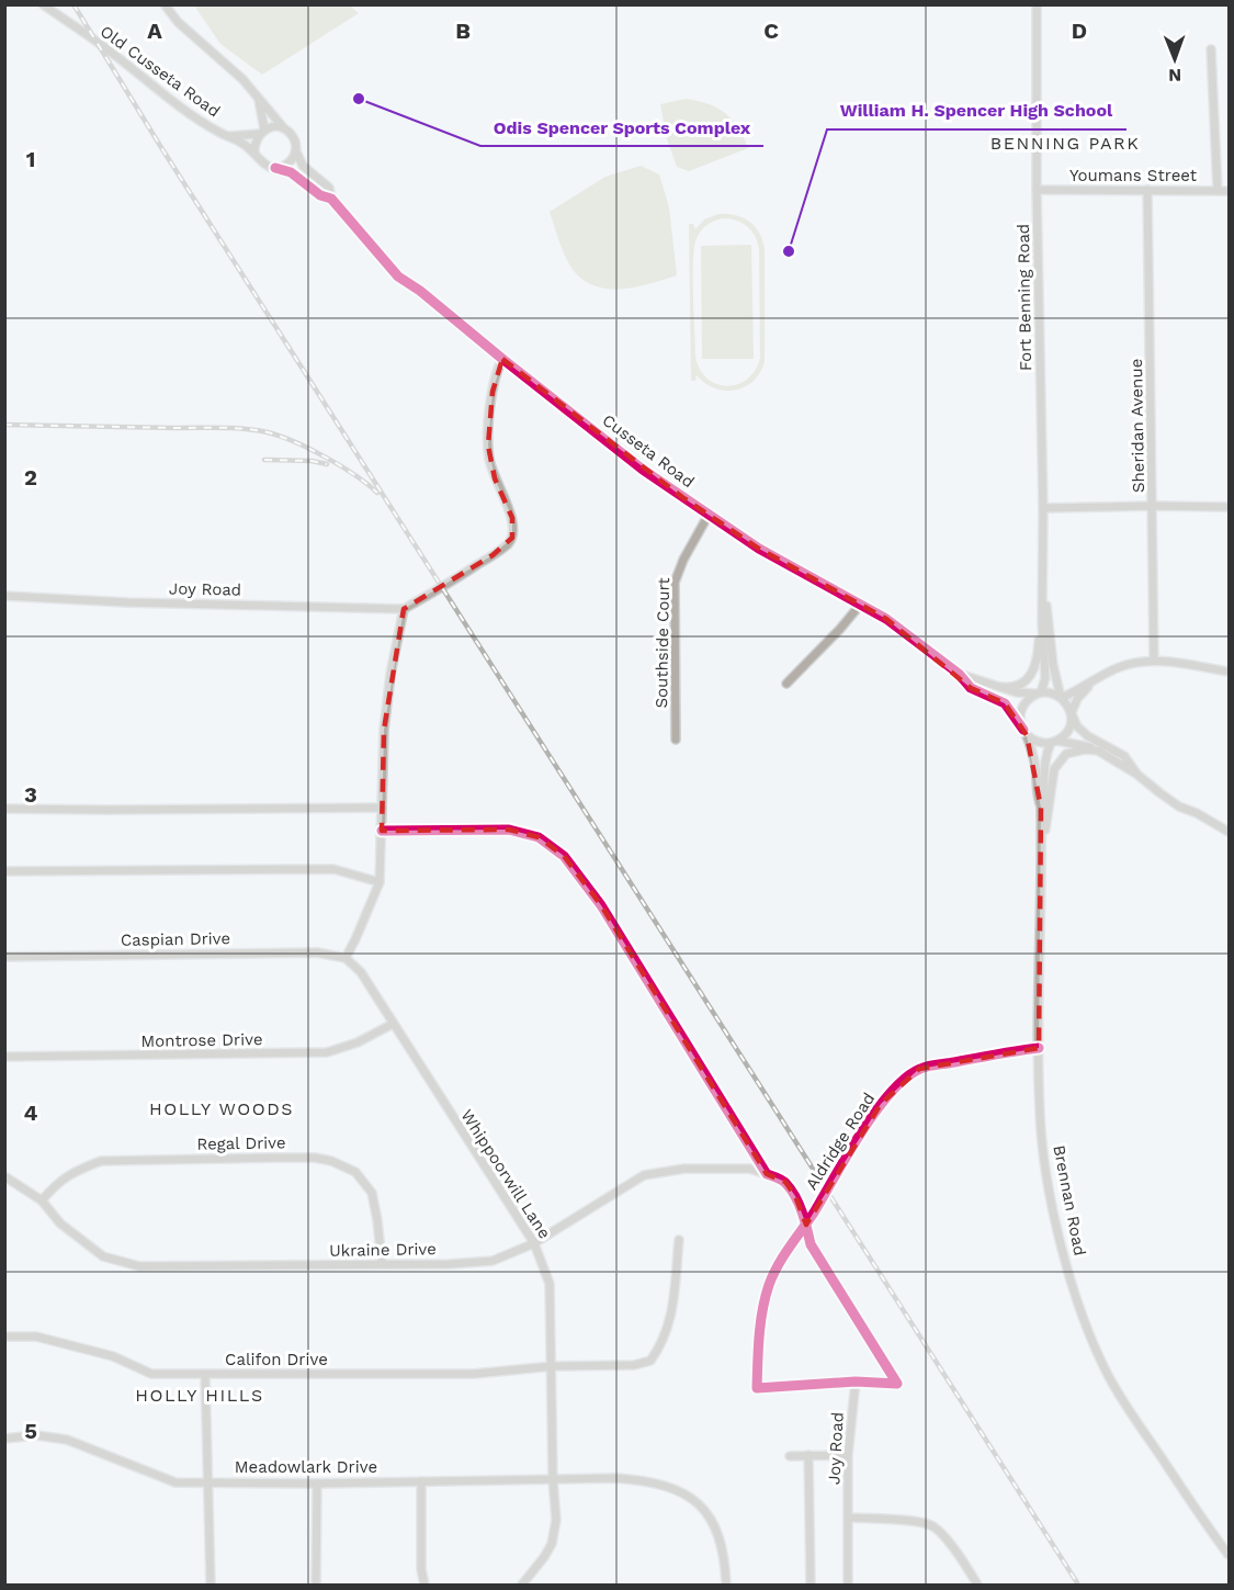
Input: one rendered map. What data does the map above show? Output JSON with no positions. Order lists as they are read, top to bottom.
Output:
{
  "streets": {
    "street": [
      "Old Cusseta Road",
      "Youmans Street",
      "Fort Benning Road",
      "Sheridan Avenue",
      "Cusseta Road",
      "Joy Road",
      "Southside Court",
      "Caspian Drive",
      "Montrose Drive",
      "Aldridge Road",
      "Regal Drive",
      "Whippoorwill Lane",
      "Brennan Road",
      "Ukraine Drive",
      "Califon Drive",
      "Meadowlark Drive"
    ]
  },
  "crossings": [
    ["Old Cusseta Road", "Cusseta Road"],
    ["Youmans Street", "Fort Benning Road"],
    ["Youmans Street", "Sheridan Avenue"],
    ["Fort Benning Road", "Cusseta Road"],
    ["Fort Benning Road", "Brennan Road"],
    ["Cusseta Road", "Joy Road"],
    ["Cusseta Road", "Southside Court"],
    ["Cusseta Road", "Brennan Road"],
    ["Joy Road", "Aldridge Road"],
    ["Caspian Drive", "Whippoorwill Lane"],
    ["Montrose Drive", "Whippoorwill Lane"],
    ["Aldridge Road", "Brennan Road"],
    ["Regal Drive", "Ukraine Drive"],
    ["Whippoorwill Lane", "Ukraine Drive"],
    ["Whippoorwill Lane", "Califon Drive"],
    ["Whippoorwill Lane", "Meadowlark Drive"]
  ],
  "districts": ["BENNING PARK", "HOLLY WOODS", "HOLLY HILLS"],
  "places": ["Odis Spencer Sports Complex", "William H. Spencer High School"],
  "north": "bottom",
  "grid": {
    "columns": [
      "A",
      "B",
      "C",
      "D"
    ],
    "rows": [
      "1",
      "2",
      "3",
      "4",
      "5"
    ]
  }
}
